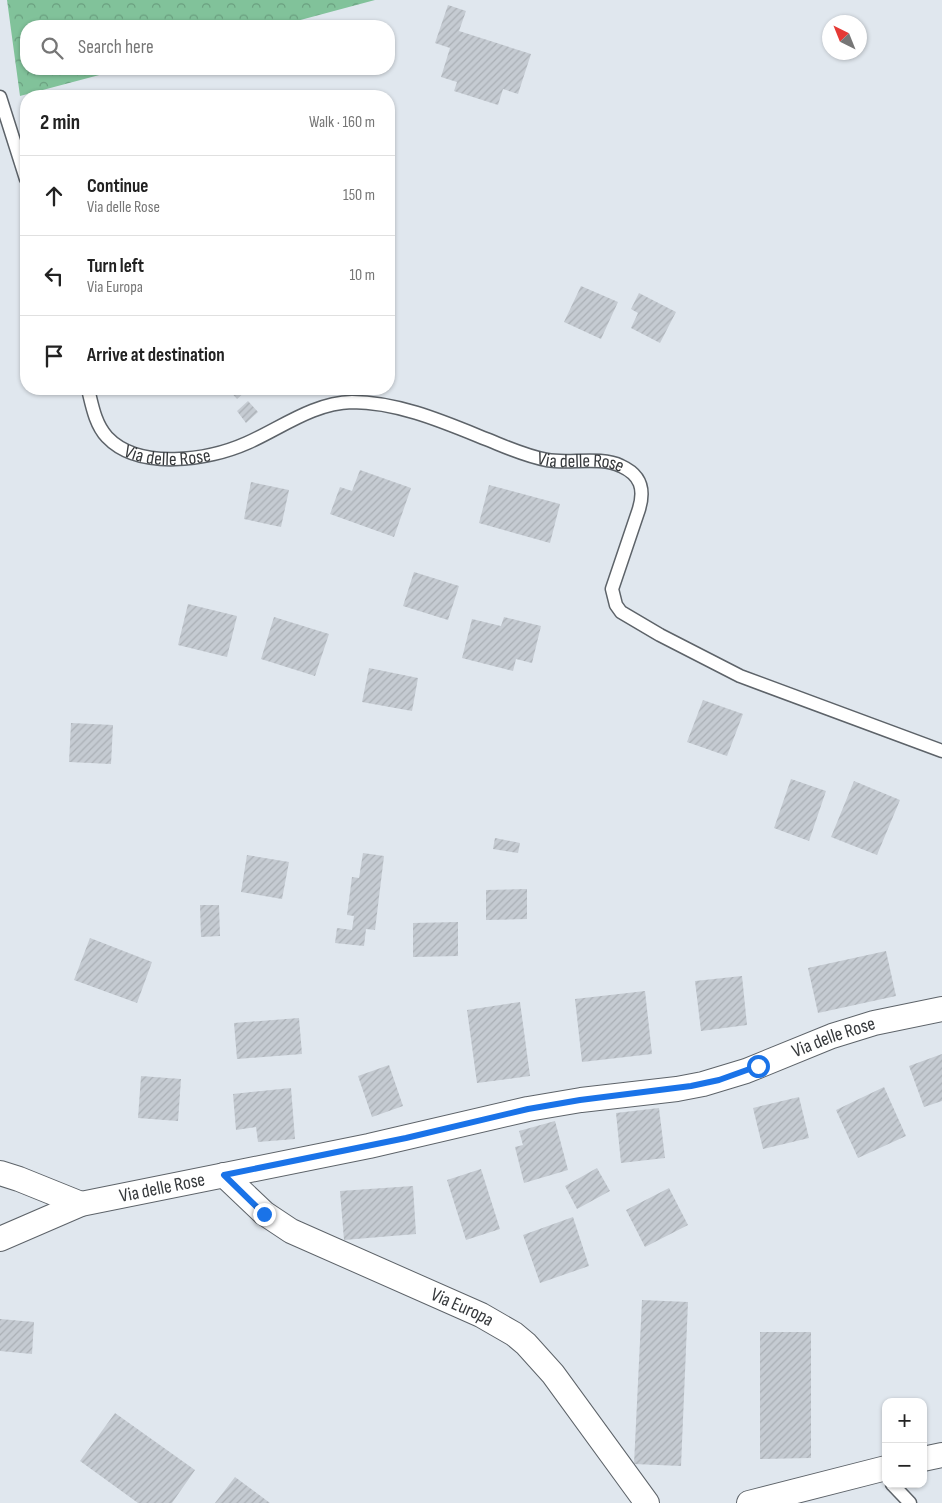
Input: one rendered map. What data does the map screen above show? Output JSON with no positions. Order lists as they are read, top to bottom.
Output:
{
  "streets": {
    "street": ["Via delle Rose", "Via Europa"]
  },
  "crossings": [
    ["Via delle Rose", "Via Europa"]
  ],
  "north": "top left",
  "page": {
    "search": "Search here",
    "heading": ["2 min", "Walk · 160 m"],
    "list": [
      ["Continue", "Via delle Rose", "150 m"],
      ["Turn left", "Via Europa", "10 m"],
      "Arrive at destination"
    ],
    "map_buttons": ["+", "−"]
  }
}
